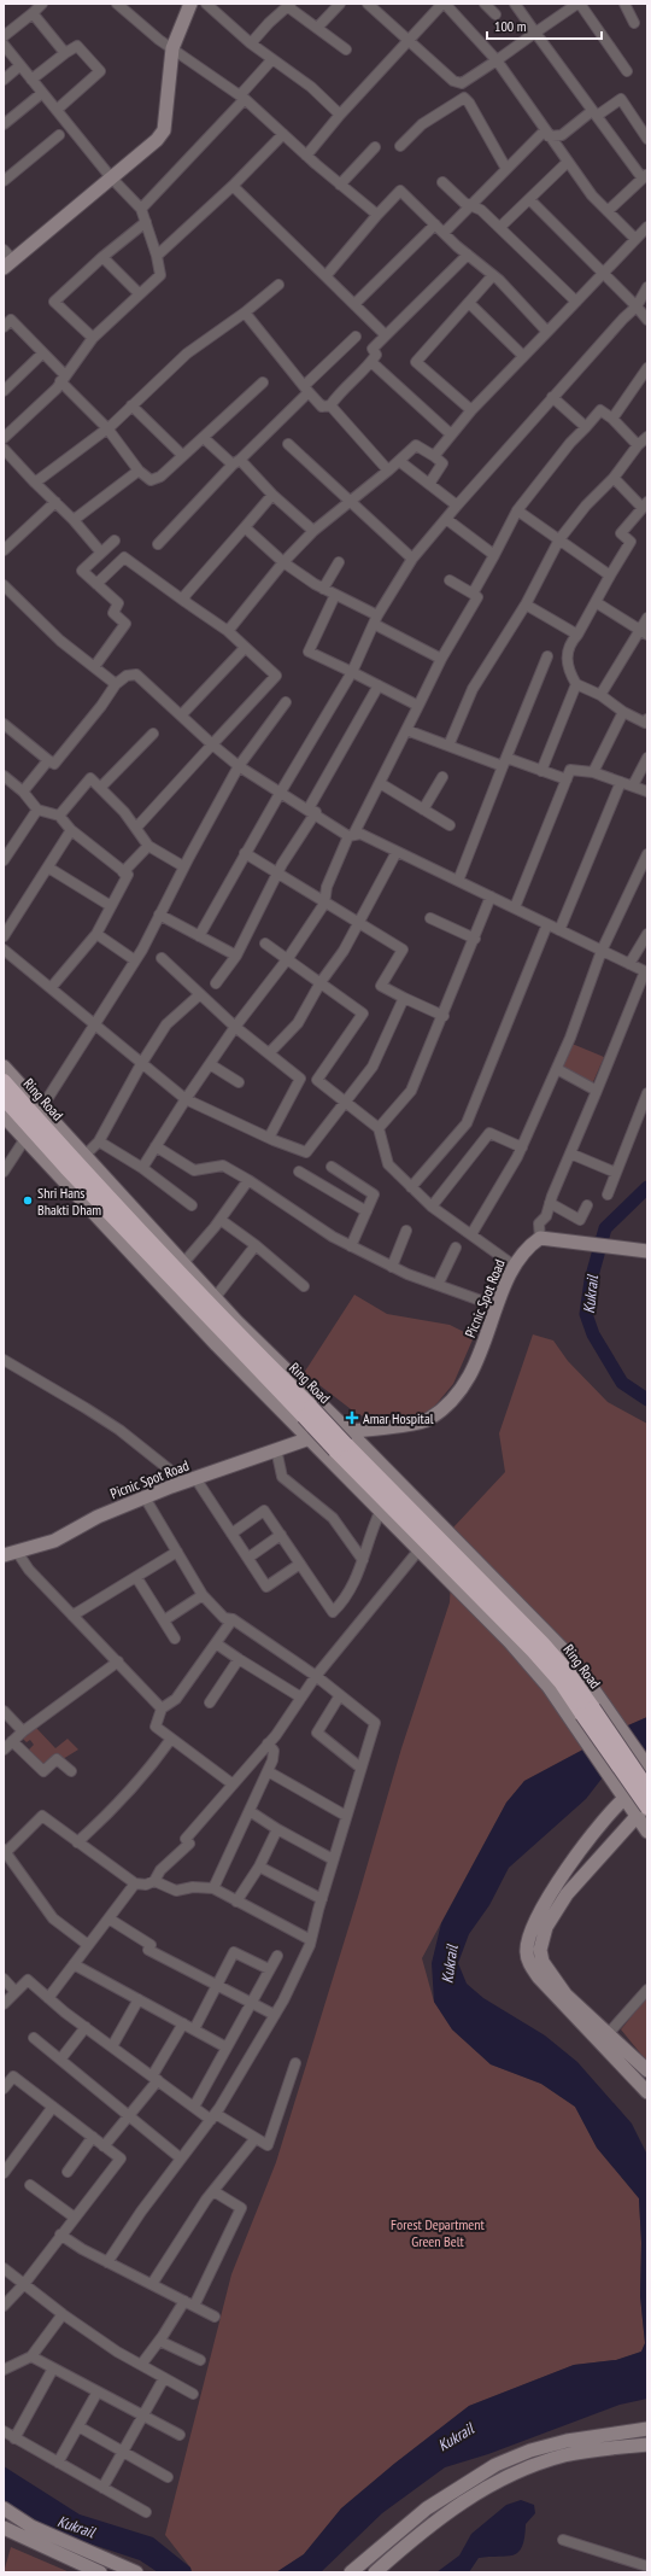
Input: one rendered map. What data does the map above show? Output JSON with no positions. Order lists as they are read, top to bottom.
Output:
{
  "streets": {
    "highway": ["Ring Road"],
    "street": ["Picnic Spot Road"]
  },
  "water": ["Kukrail"],
  "parks": ["Forest Department Green Belt"],
  "places": {
    "other": ["Shri Hans Bhakti Dham"],
    "health": ["Amar Hospital"]
  },
  "scale_bar": "100 m"
}
